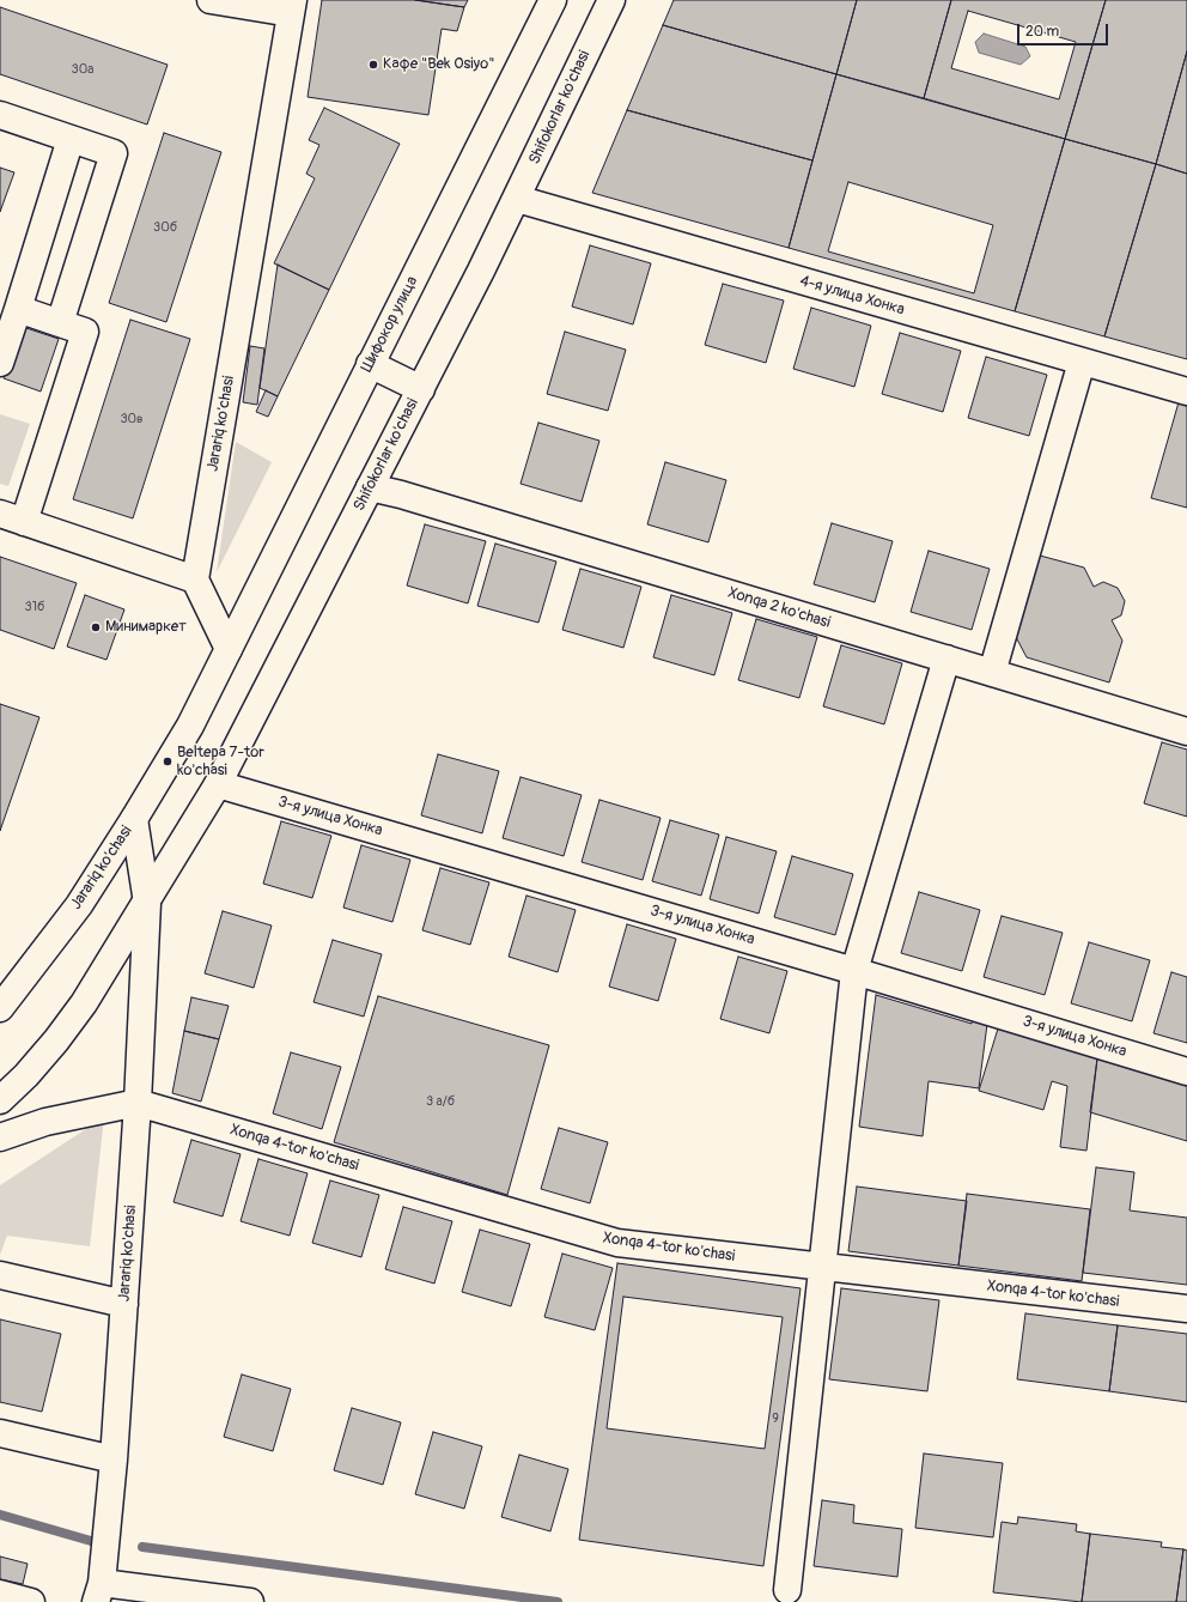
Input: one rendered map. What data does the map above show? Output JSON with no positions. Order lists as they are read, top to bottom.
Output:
{
  "streets": {
    "street": [
      "Shifokorlar ko'chasi",
      "4-я улица Хонка",
      "Шифокор улица",
      "Jarariq ko'chasi",
      "Xonqa 2 ko'chasi",
      "3-я улица Хонка",
      "Xonqa 4-tor ko'chasi"
    ]
  },
  "crossings": [
    ["Shifokorlar ko'chasi", "4-я улица Хонка"],
    ["Shifokorlar ko'chasi", "Jarariq ko'chasi"],
    ["Shifokorlar ko'chasi", "Xonqa 2 ko'chasi"],
    ["Shifokorlar ko'chasi", "3-я улица Хонка"],
    ["Шифокор улица", "Jarariq ko'chasi"],
    ["Jarariq ko'chasi", "Xonqa 4-tor ko'chasi"]
  ],
  "places": ["Кафе \"Bek Osiyo\"", "Минимаркет", "Beltepa 7-tor ko'chasi"],
  "house_numbers": [
    "30а",
    "30б",
    "30в",
    "31б",
    "3 а/б",
    "9"
  ],
  "scale_bar": "20 m"
}
